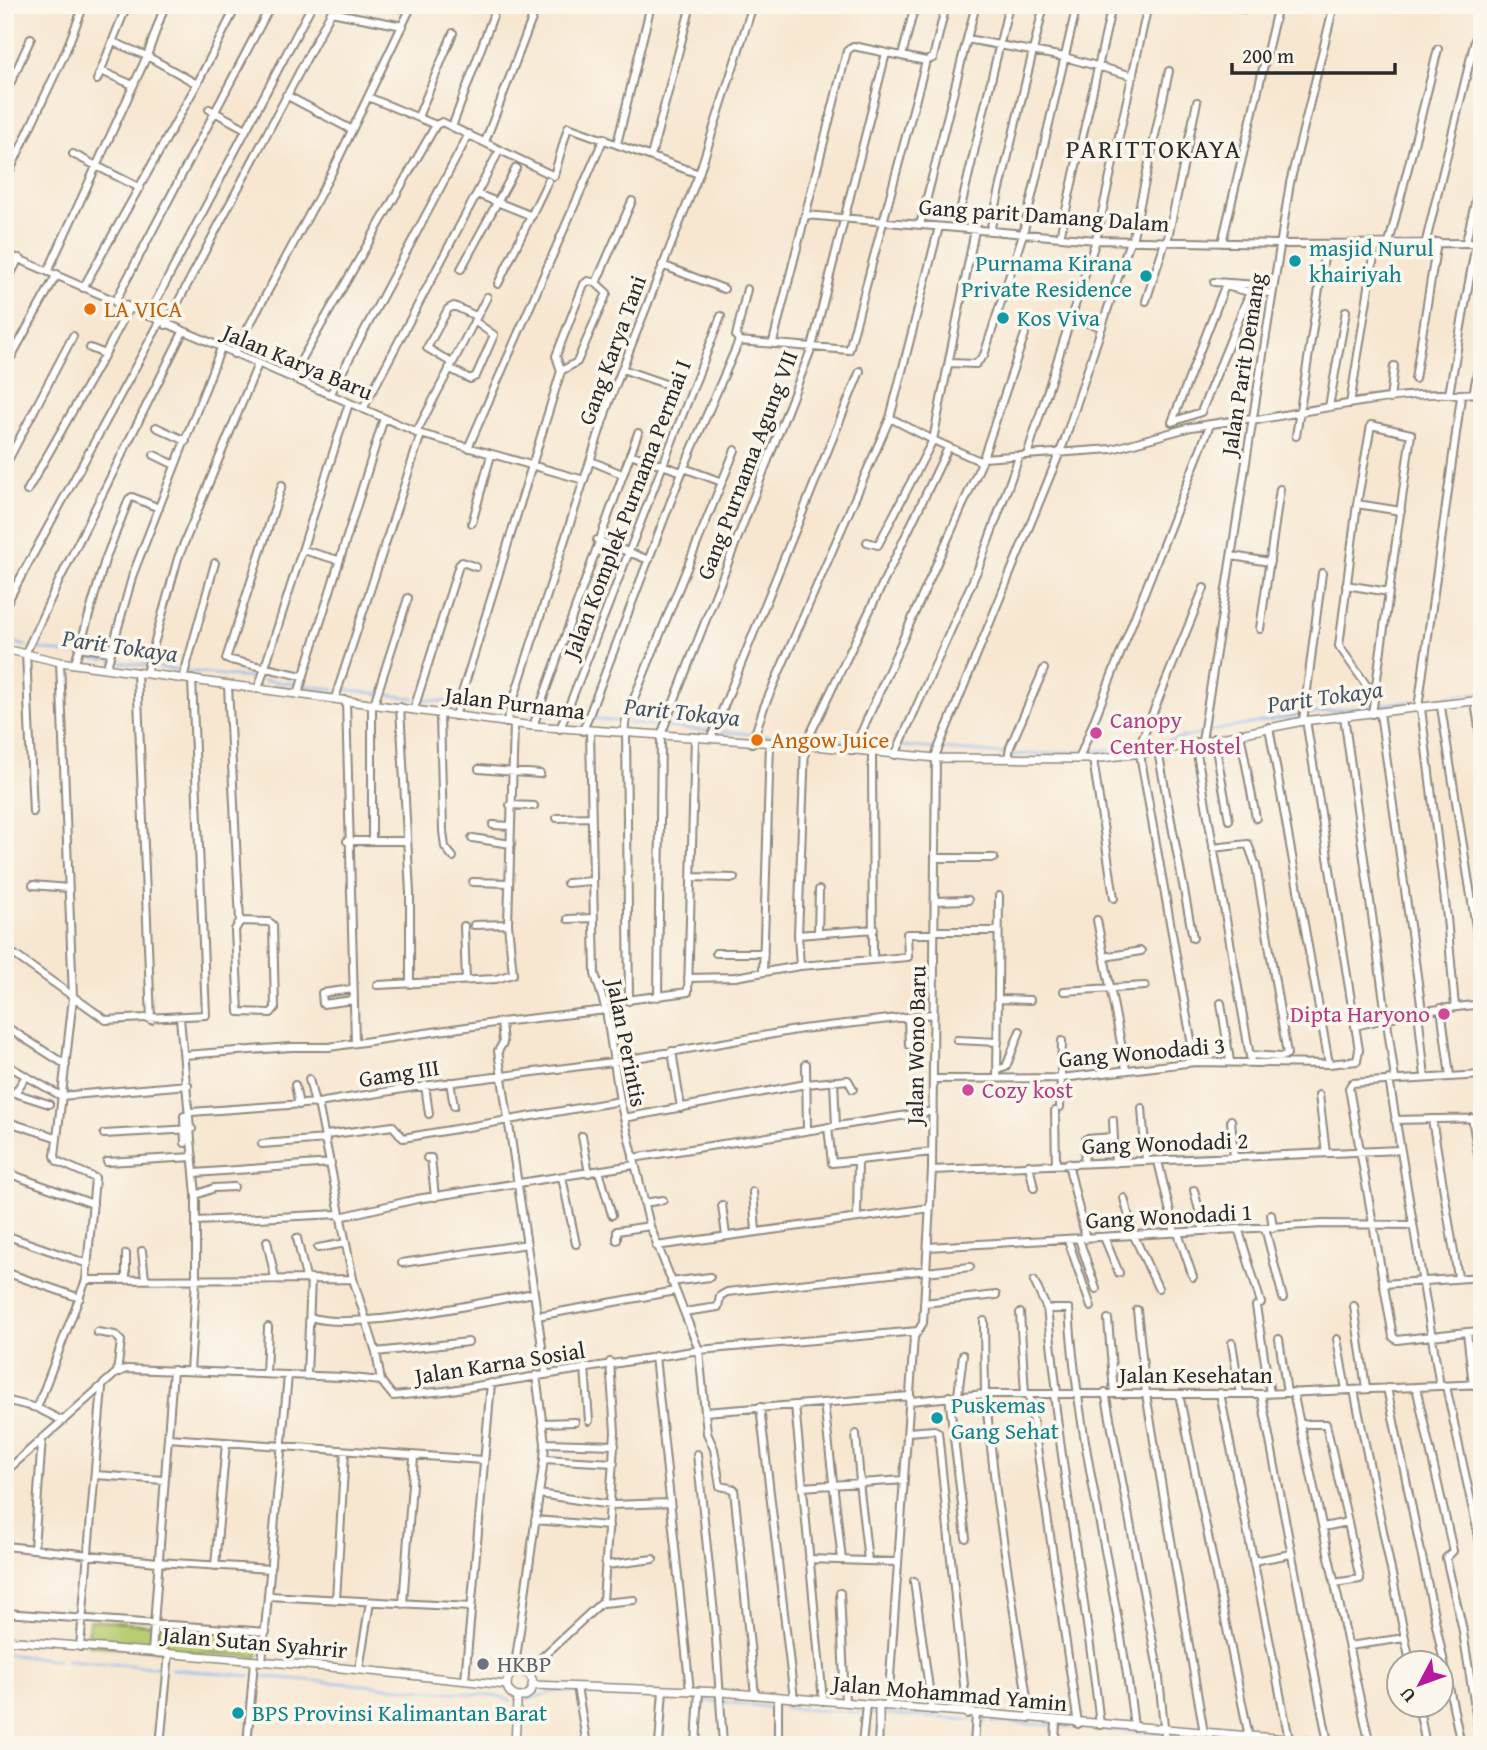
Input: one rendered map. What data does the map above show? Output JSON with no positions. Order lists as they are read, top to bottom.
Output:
{
  "streets": {
    "street": [
      "Gang parit Damang Dalam",
      "Gang Karya Tani",
      "Jalan Karya Baru",
      "Jalan Parit Demang",
      "Gang Purnama Agung VII",
      "Jalan Komplek Purnama Permai I",
      "Jalan Purnama",
      "Jalan Perintis",
      "Jalan Wono Baru",
      "Gang Wonodadi 3",
      "Gamg III",
      "Gang Wonodadi 2",
      "Gang Wonodadi 1",
      "Jalan Karna Sosial",
      "Jalan Kesehatan",
      "Jalan Sutan Syahrir",
      "Jalan Mohammad Yamin"
    ]
  },
  "crossings": [
    ["Gang parit Damang Dalam", "Jalan Parit Demang"],
    ["Gang parit Damang Dalam", "Gang Purnama Agung VII"],
    ["Gang parit Damang Dalam", "Jalan Wono Baru"],
    ["Gang Karya Tani", "Jalan Karya Baru"],
    ["Gang Karya Tani", "Jalan Purnama"],
    ["Jalan Parit Demang", "Jalan Purnama"],
    ["Jalan Parit Demang", "Gang Wonodadi 3"],
    ["Gang Purnama Agung VII", "Jalan Purnama"],
    ["Jalan Komplek Purnama Permai I", "Jalan Purnama"],
    ["Jalan Purnama", "Jalan Perintis"],
    ["Jalan Purnama", "Jalan Wono Baru"],
    ["Jalan Perintis", "Gamg III"],
    ["Jalan Perintis", "Jalan Karna Sosial"],
    ["Jalan Perintis", "Jalan Kesehatan"],
    ["Jalan Perintis", "Jalan Mohammad Yamin"],
    ["Jalan Wono Baru", "Gang Wonodadi 3"],
    ["Jalan Wono Baru", "Gamg III"],
    ["Jalan Wono Baru", "Gang Wonodadi 2"],
    ["Jalan Wono Baru", "Gang Wonodadi 1"],
    ["Jalan Wono Baru", "Jalan Karna Sosial"],
    ["Jalan Wono Baru", "Jalan Kesehatan"],
    ["Jalan Wono Baru", "Jalan Mohammad Yamin"]
  ],
  "districts": ["PARITTOKAYA"],
  "water": ["Parit Tokaya"],
  "places": [
    "masjid Nurul khairiyah",
    "Purnama Kirana Private Residence",
    "LA VICA",
    "Kos Viva",
    "Canopy Center Hostel",
    "Angow Juice",
    "Dipta Haryono",
    "Cozy kost",
    "Puskemas Gang Sehat",
    "HKBP",
    "BPS Provinsi Kalimantan Barat"
  ],
  "scale_bar": "200 m",
  "north": "bottom left"
}
